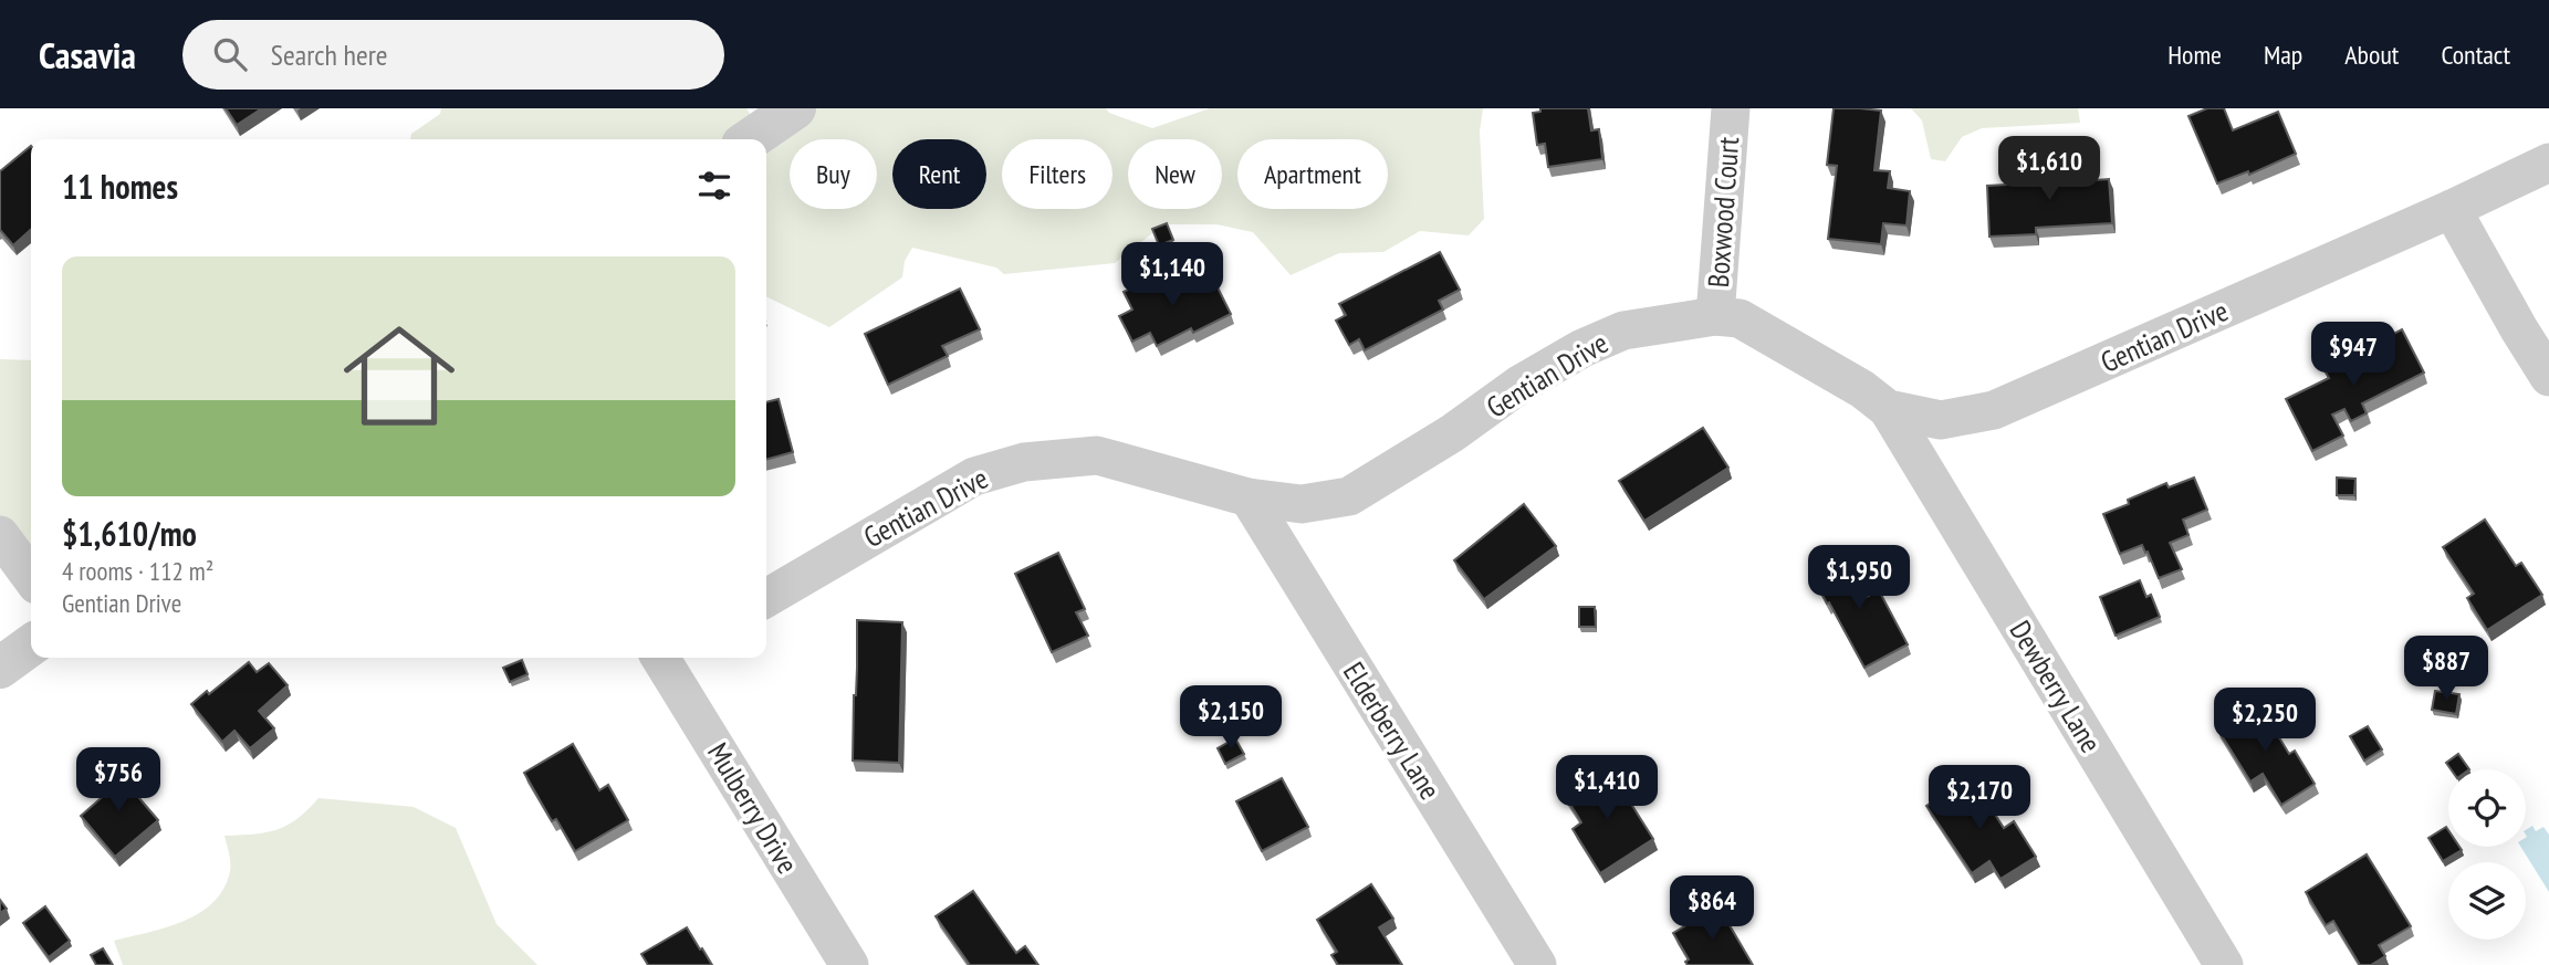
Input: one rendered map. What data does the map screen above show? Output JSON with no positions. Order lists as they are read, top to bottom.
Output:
{
  "streets": {
    "street": [
      "Boxwood Court",
      "Gentian Drive",
      "Dewberry Lane",
      "Elderberry Lane",
      "Mulberry Drive"
    ]
  },
  "crossings": [
    ["Boxwood Court", "Gentian Drive"],
    ["Gentian Drive", "Dewberry Lane"],
    ["Gentian Drive", "Elderberry Lane"]
  ],
  "page": {
    "header": "Casavia",
    "search": "Search here",
    "nav": [
      "Home",
      "Map",
      "About",
      "Contact"
    ],
    "price": [
      "$1,610",
      "$1,140",
      "$947",
      "$1,950",
      "$887",
      "$2,150",
      "$2,250",
      "$756",
      "$1,410",
      "$2,170",
      "$864"
    ],
    "chip": [
      "Buy",
      "Rent",
      "Filters",
      "New",
      "Apartment"
    ],
    "heading": "11 homes",
    "list": [
      {
        "name": "$1,610/mo",
        "note": "4 rooms · 112 m² · Gentian Drive"
      }
    ]
  }
}
